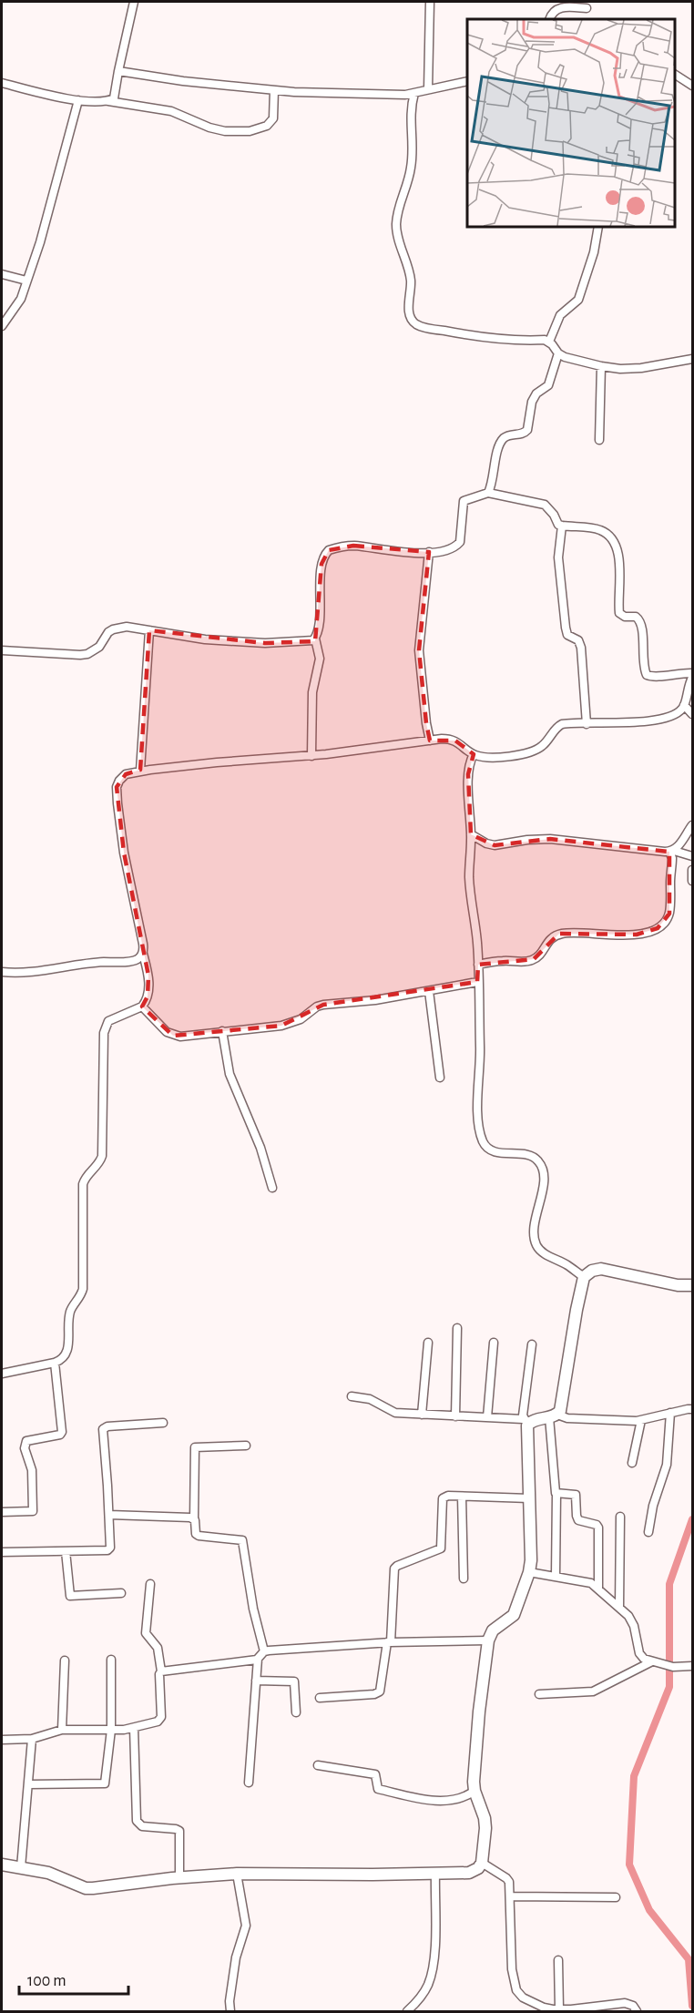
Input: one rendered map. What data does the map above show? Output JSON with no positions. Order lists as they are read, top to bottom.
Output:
{
  "scale_bar": "100 m"
}
